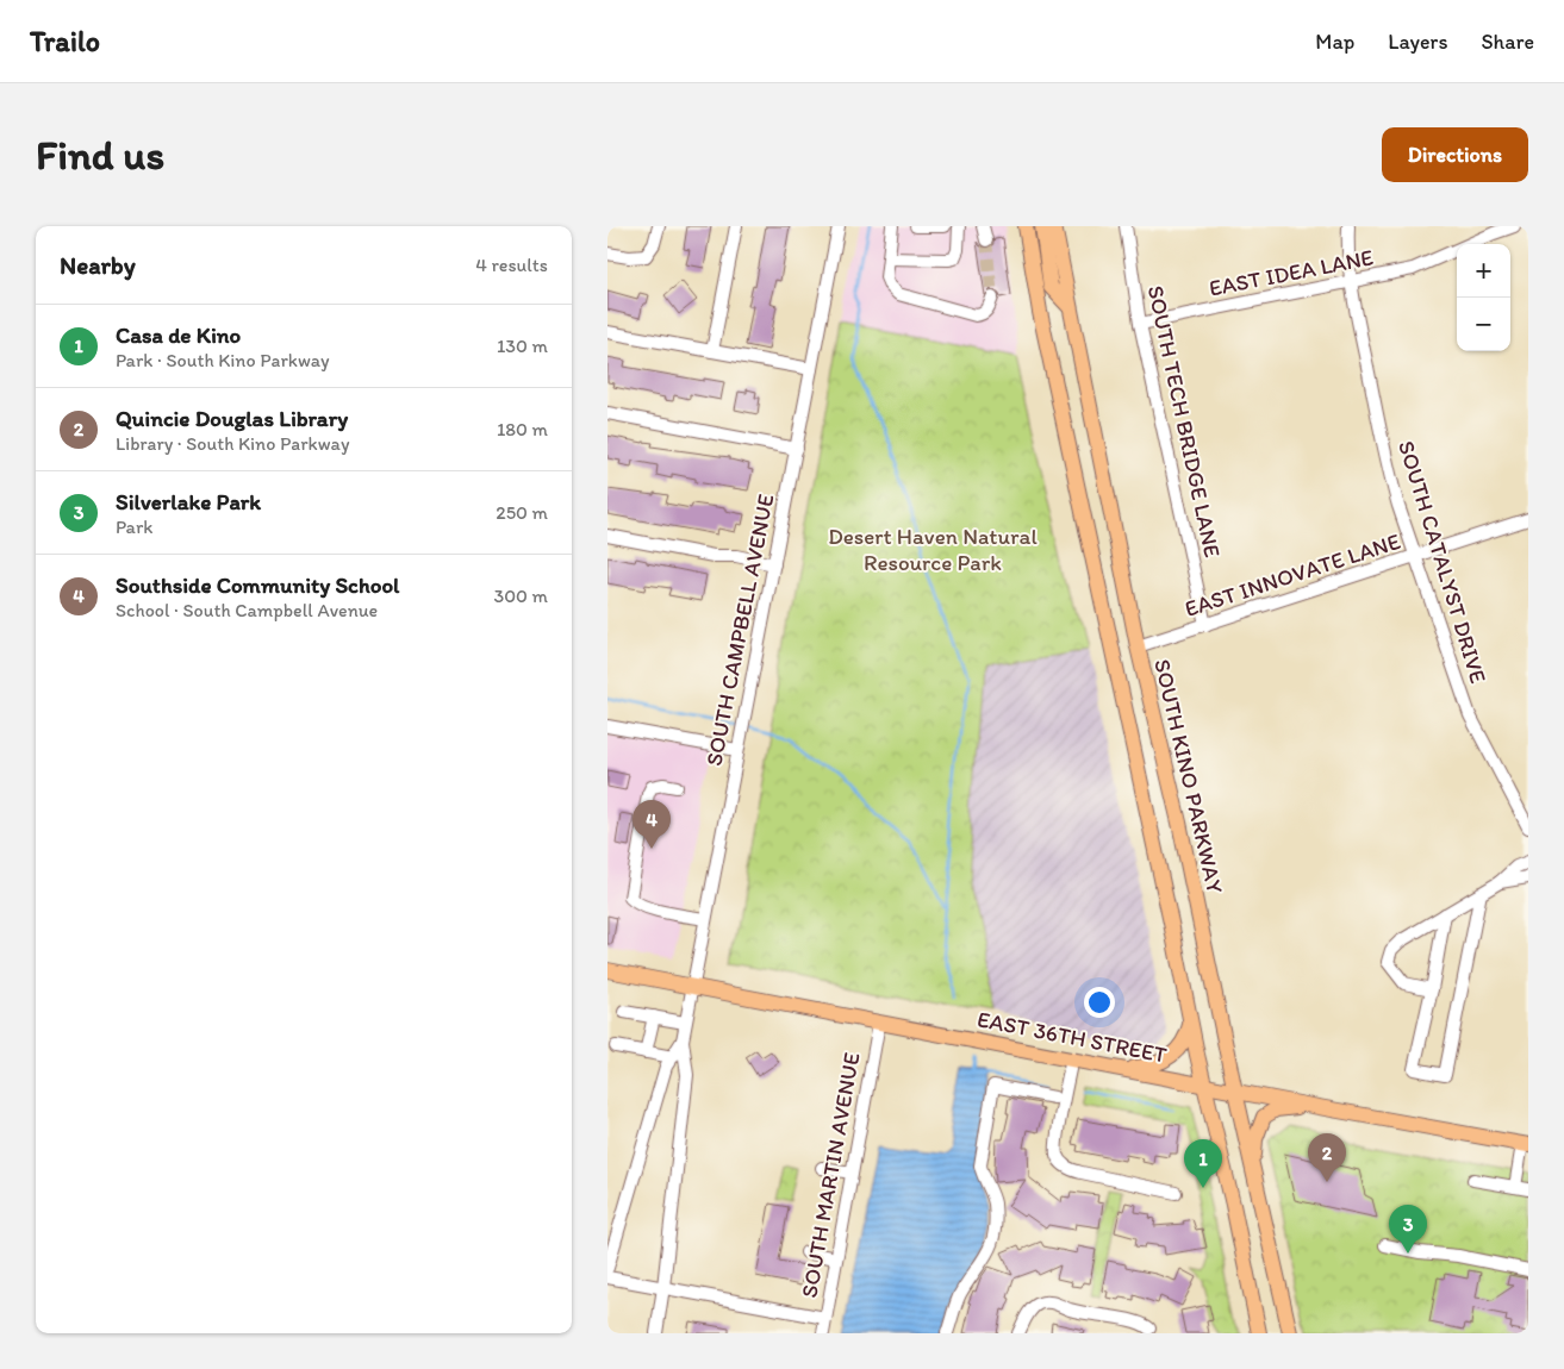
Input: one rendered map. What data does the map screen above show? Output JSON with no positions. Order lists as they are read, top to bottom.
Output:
{
  "streets": {
    "main road": ["SOUTH KINO PARKWAY", "EAST 36TH STREET"],
    "street": [
      "EAST IDEA LANE",
      "SOUTH TECH BRIDGE LANE",
      "SOUTH CATALYST DRIVE",
      "EAST INNOVATE LANE",
      "SOUTH CAMPBELL AVENUE",
      "SOUTH MARTIN AVENUE"
    ]
  },
  "crossings": [
    ["EAST IDEA LANE", "SOUTH TECH BRIDGE LANE"],
    ["EAST IDEA LANE", "SOUTH CATALYST DRIVE"],
    ["SOUTH TECH BRIDGE LANE", "EAST INNOVATE LANE"],
    ["SOUTH CATALYST DRIVE", "EAST INNOVATE LANE"],
    ["EAST INNOVATE LANE", "SOUTH KINO PARKWAY"],
    ["SOUTH CAMPBELL AVENUE", "EAST 36TH STREET"],
    ["SOUTH KINO PARKWAY", "EAST 36TH STREET"],
    ["EAST 36TH STREET", "SOUTH MARTIN AVENUE"]
  ],
  "parks": ["Desert Haven Natural Resource Park"],
  "page": {
    "header": "Trailo",
    "nav": ["Map", "Layers", "Share"],
    "buttons": "Directions",
    "title": "Find us",
    "heading": ["Nearby", "4 results"],
    "map_buttons": ["+", "−"],
    "list": [
      {
        "mark": "1",
        "name": "Casa de Kino",
        "note": "Park · South Kino Parkway",
        "value": "130 m"
      },
      {
        "mark": "2",
        "name": "Quincie Douglas Library",
        "note": "Library · South Kino Parkway",
        "value": "180 m"
      },
      {
        "mark": "3",
        "name": "Silverlake Park",
        "note": "Park",
        "value": "250 m"
      },
      {
        "mark": "4",
        "name": "Southside Community School",
        "note": "School · South Campbell Avenue",
        "value": "300 m"
      }
    ],
    "pins": [
      "4",
      "2",
      "1",
      "3"
    ]
  }
}
